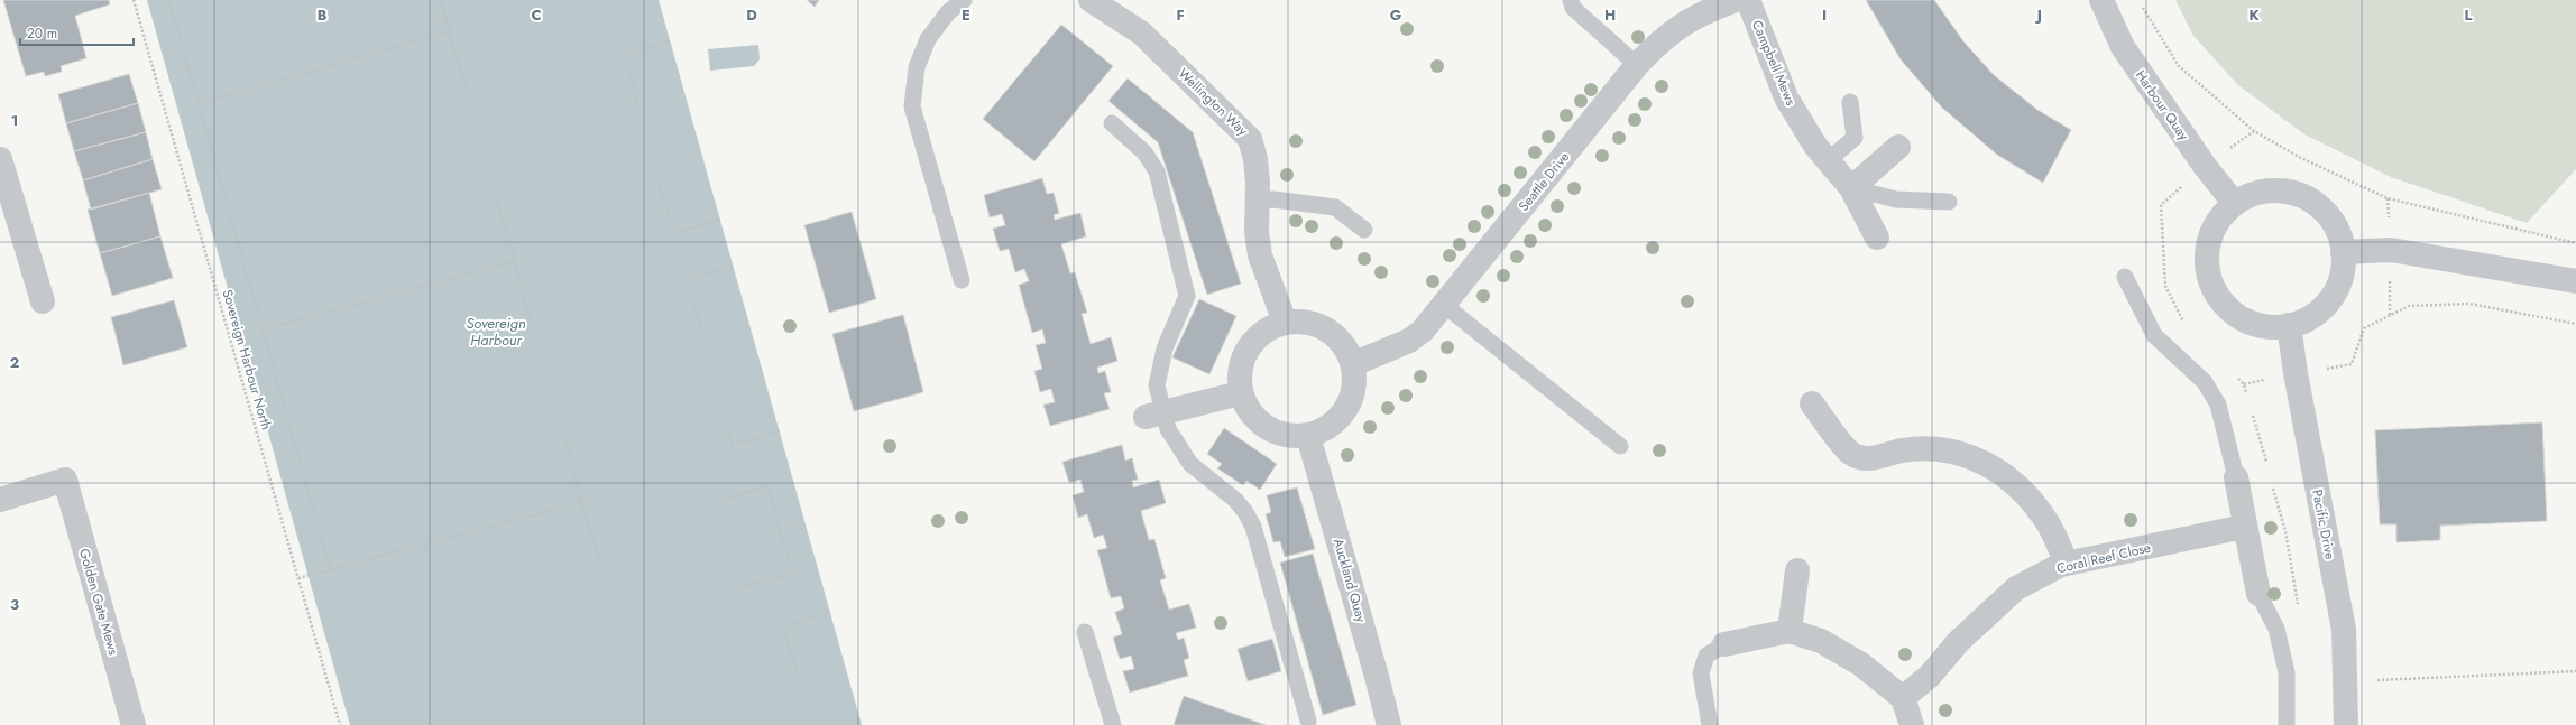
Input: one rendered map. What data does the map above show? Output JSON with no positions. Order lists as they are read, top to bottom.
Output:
{
  "streets": {
    "street": [
      "Campbell Mews",
      "Wellington Way",
      "Harbour Quay",
      "Seattle Drive",
      "Pacific Drive",
      "Coral Reef Close",
      "Auckland Quay",
      "Golden Gate Mews"
    ],
    "path": ["Sovereign Harbour North"]
  },
  "crossings": [
    ["Wellington Way", "Seattle Drive"],
    ["Wellington Way", "Auckland Quay"],
    ["Harbour Quay", "Pacific Drive"],
    ["Seattle Drive", "Auckland Quay"]
  ],
  "water": ["Sovereign Harbour"],
  "scale_bar": "20 m",
  "grid": {
    "columns": [
      "B",
      "C",
      "D",
      "E",
      "F",
      "G",
      "H",
      "I",
      "J",
      "K",
      "L"
    ],
    "rows": ["1", "2", "3"]
  }
}
